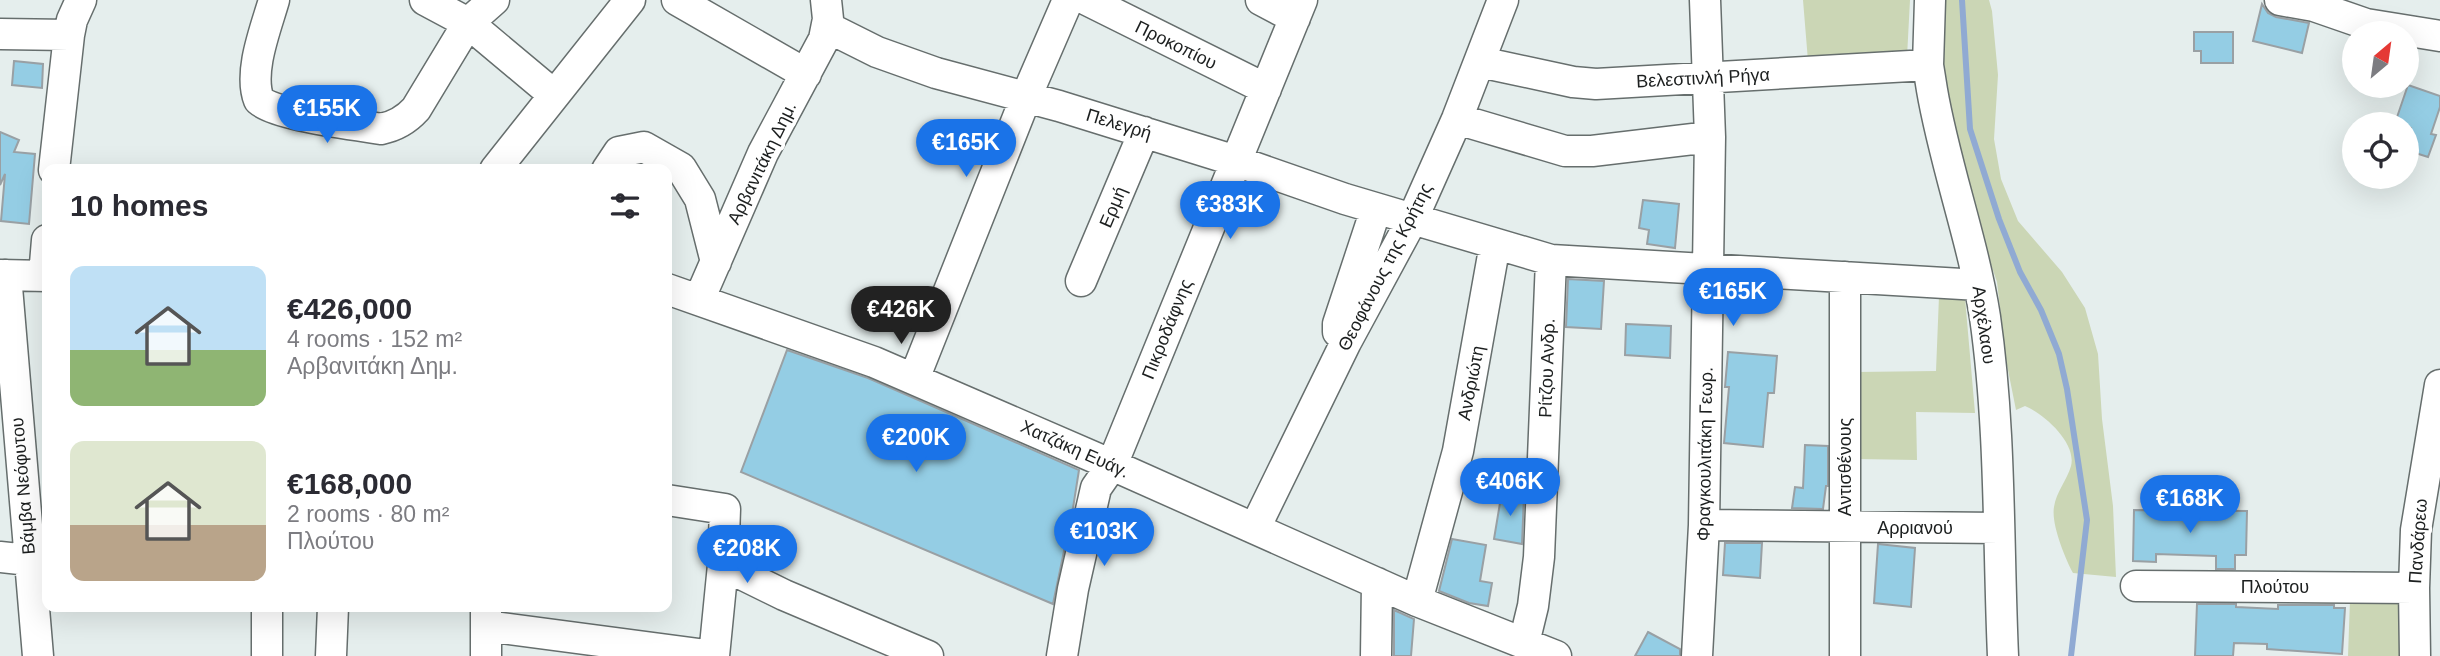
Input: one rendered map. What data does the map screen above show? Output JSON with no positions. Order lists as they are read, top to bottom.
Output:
{
  "streets": {
    "street": [
      "Προκοπίου",
      "Βελεστινλή Ρήγα",
      "Πελεγρή",
      "Αρβανιτάκη Δημ.",
      "Ερμή",
      "Θεοφάνους της Κρήτης",
      "Αρχέλαου",
      "Πικροδάφνης",
      "Ρίτζου Ανδρ.",
      "Ανδριώτη",
      "Χατζάκη Ευάγ.",
      "Φραγκουλιτάκη Γεωρ.",
      "Αντισθένους",
      "Βάμβα Νεόφυτου",
      "Αρριανού",
      "Πανδάρεω",
      "Πλούτου"
    ]
  },
  "crossings": [
    ["Προκοπίου", "Πικροδάφνης"],
    ["Βελεστινλή Ρήγα", "Θεοφάνους της Κρήτης"],
    ["Βελεστινλή Ρήγα", "Αρχέλαου"],
    ["Βελεστινλή Ρήγα", "Φραγκουλιτάκη Γεωρ."],
    ["Πελεγρή", "Αρβανιτάκη Δημ."],
    ["Πελεγρή", "Ερμή"],
    ["Πελεγρή", "Θεοφάνους της Κρήτης"],
    ["Πελεγρή", "Αρχέλαου"],
    ["Πελεγρή", "Πικροδάφνης"],
    ["Πελεγρή", "Ρίτζου Ανδρ."],
    ["Πελεγρή", "Ανδριώτη"],
    ["Πελεγρή", "Φραγκουλιτάκη Γεωρ."],
    ["Πελεγρή", "Αντισθένους"],
    ["Αρβανιτάκη Δημ.", "Χατζάκη Ευάγ."],
    ["Θεοφάνους της Κρήτης", "Χατζάκη Ευάγ."],
    ["Αρχέλαου", "Αρριανού"],
    ["Πικροδάφνης", "Χατζάκη Ευάγ."],
    ["Ρίτζου Ανδρ.", "Χατζάκη Ευάγ."],
    ["Ανδριώτη", "Χατζάκη Ευάγ."],
    ["Φραγκουλιτάκη Γεωρ.", "Αρριανού"],
    ["Αντισθένους", "Αρριανού"],
    ["Πανδάρεω", "Πλούτου"]
  ],
  "north": "top right",
  "page": {
    "price": [
      "€155K",
      "€165K",
      "€383K",
      "€165K",
      "€426K",
      "€200K",
      "€406K",
      "€168K",
      "€103K",
      "€208K"
    ],
    "heading": "10 homes",
    "list": [
      {
        "name": "€426,000",
        "note": "4 rooms · 152 m² · Αρβανιτάκη Δημ."
      },
      {
        "name": "€168,000",
        "note": "2 rooms · 80 m² · Πλούτου"
      }
    ]
  }
}
